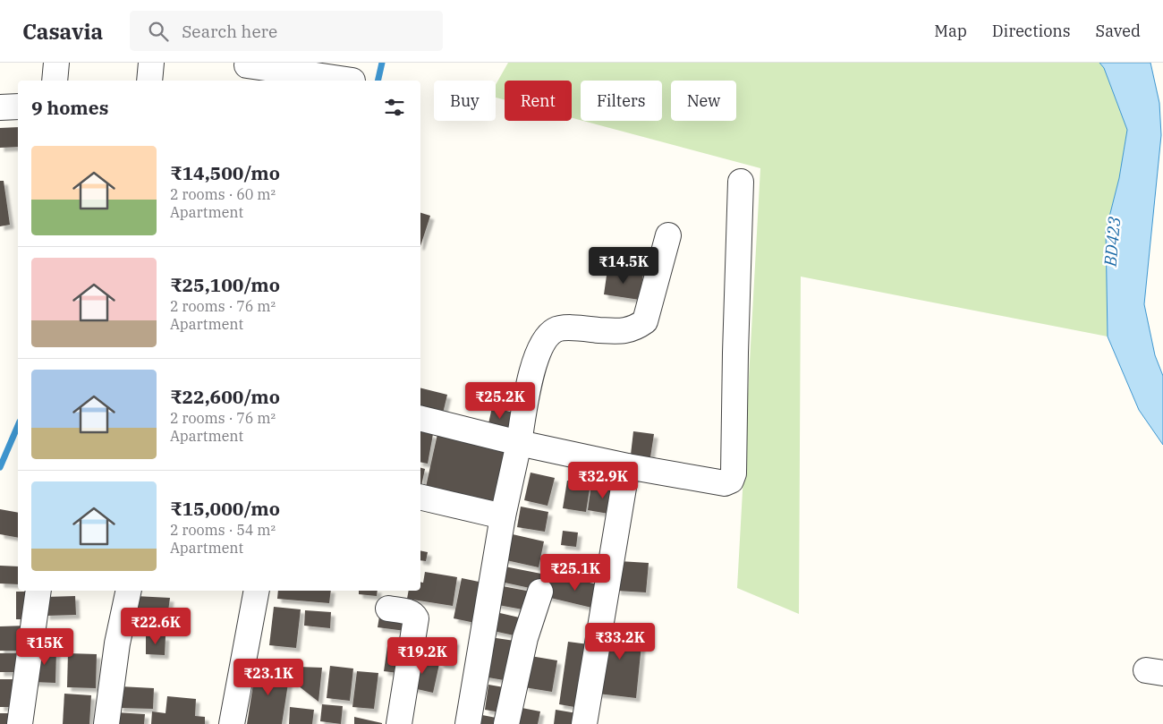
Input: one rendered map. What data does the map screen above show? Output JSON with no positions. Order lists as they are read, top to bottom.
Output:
{
  "water": ["BD423"],
  "page": {
    "header": "Casavia",
    "search": "Search here",
    "nav": ["Map", "Directions", "Saved"],
    "chip": [
      "Buy",
      "Rent",
      "Filters",
      "New"
    ],
    "heading": "9 homes",
    "list": [
      {
        "name": "₹14,500/mo",
        "note": "2 rooms · 60 m² · Apartment"
      },
      {
        "name": "₹25,100/mo",
        "note": "2 rooms · 76 m² · Apartment"
      },
      {
        "name": "₹22,600/mo",
        "note": "2 rooms · 76 m² · Apartment"
      },
      {
        "name": "₹15,000/mo",
        "note": "2 rooms · 54 m² · Apartment"
      }
    ],
    "price": [
      "₹14.5K",
      "₹25.2K",
      "₹32.9K",
      "₹25.1K",
      "₹22.6K",
      "₹33.2K",
      "₹15K",
      "₹19.2K",
      "₹23.1K"
    ]
  }
}
